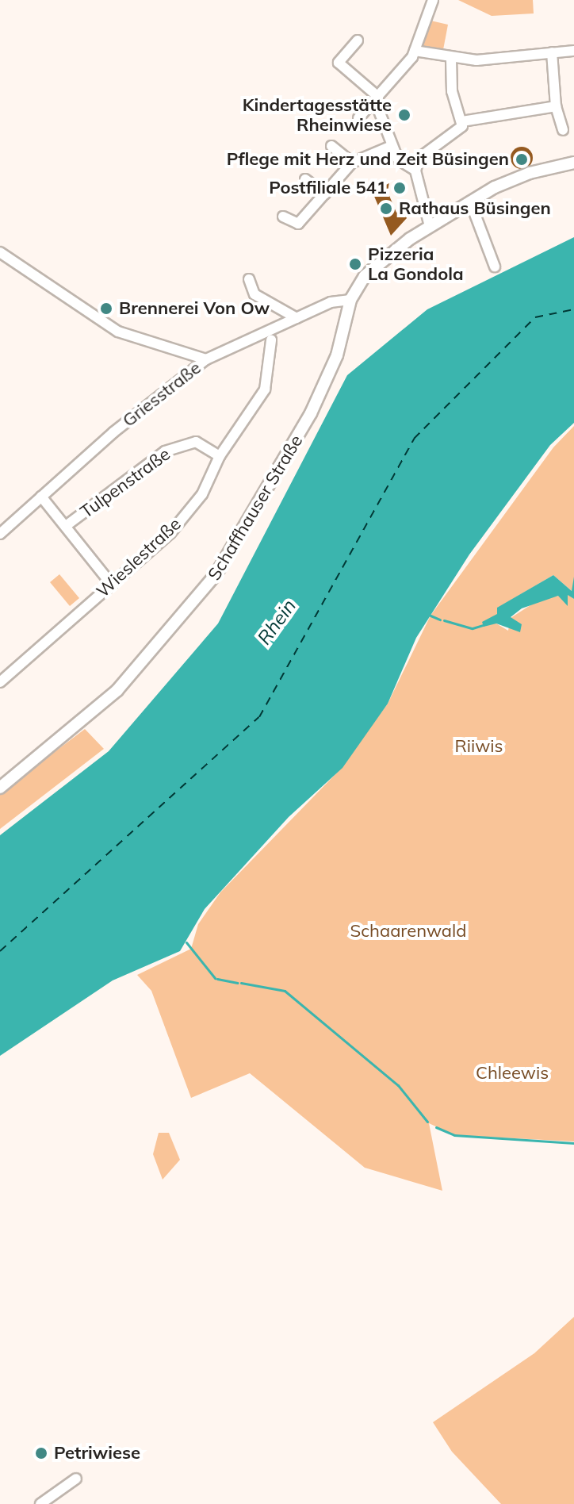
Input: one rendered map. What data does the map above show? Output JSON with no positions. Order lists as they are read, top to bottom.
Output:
{
  "streets": {
    "main road": ["Schaffhauser Straße"],
    "street": ["Griesstraße", "Tulpenstraße", "Wieslestraße"]
  },
  "crossings": [
    ["Griesstraße", "Schaffhauser Straße"],
    ["Tulpenstraße", "Wieslestraße"]
  ],
  "water": ["Rhein"],
  "parks": ["Riiwis", "Schaarenwald", "Chleewis"],
  "places": [
    "Kindertagesstätte Rheinwiese",
    "Pflege mit Herz und Zeit Büsingen",
    "Postfiliale 541",
    "Rathaus Büsingen",
    "Pizzeria La Gondola",
    "Brennerei Von Ow",
    "Petriwiese"
  ]
}
